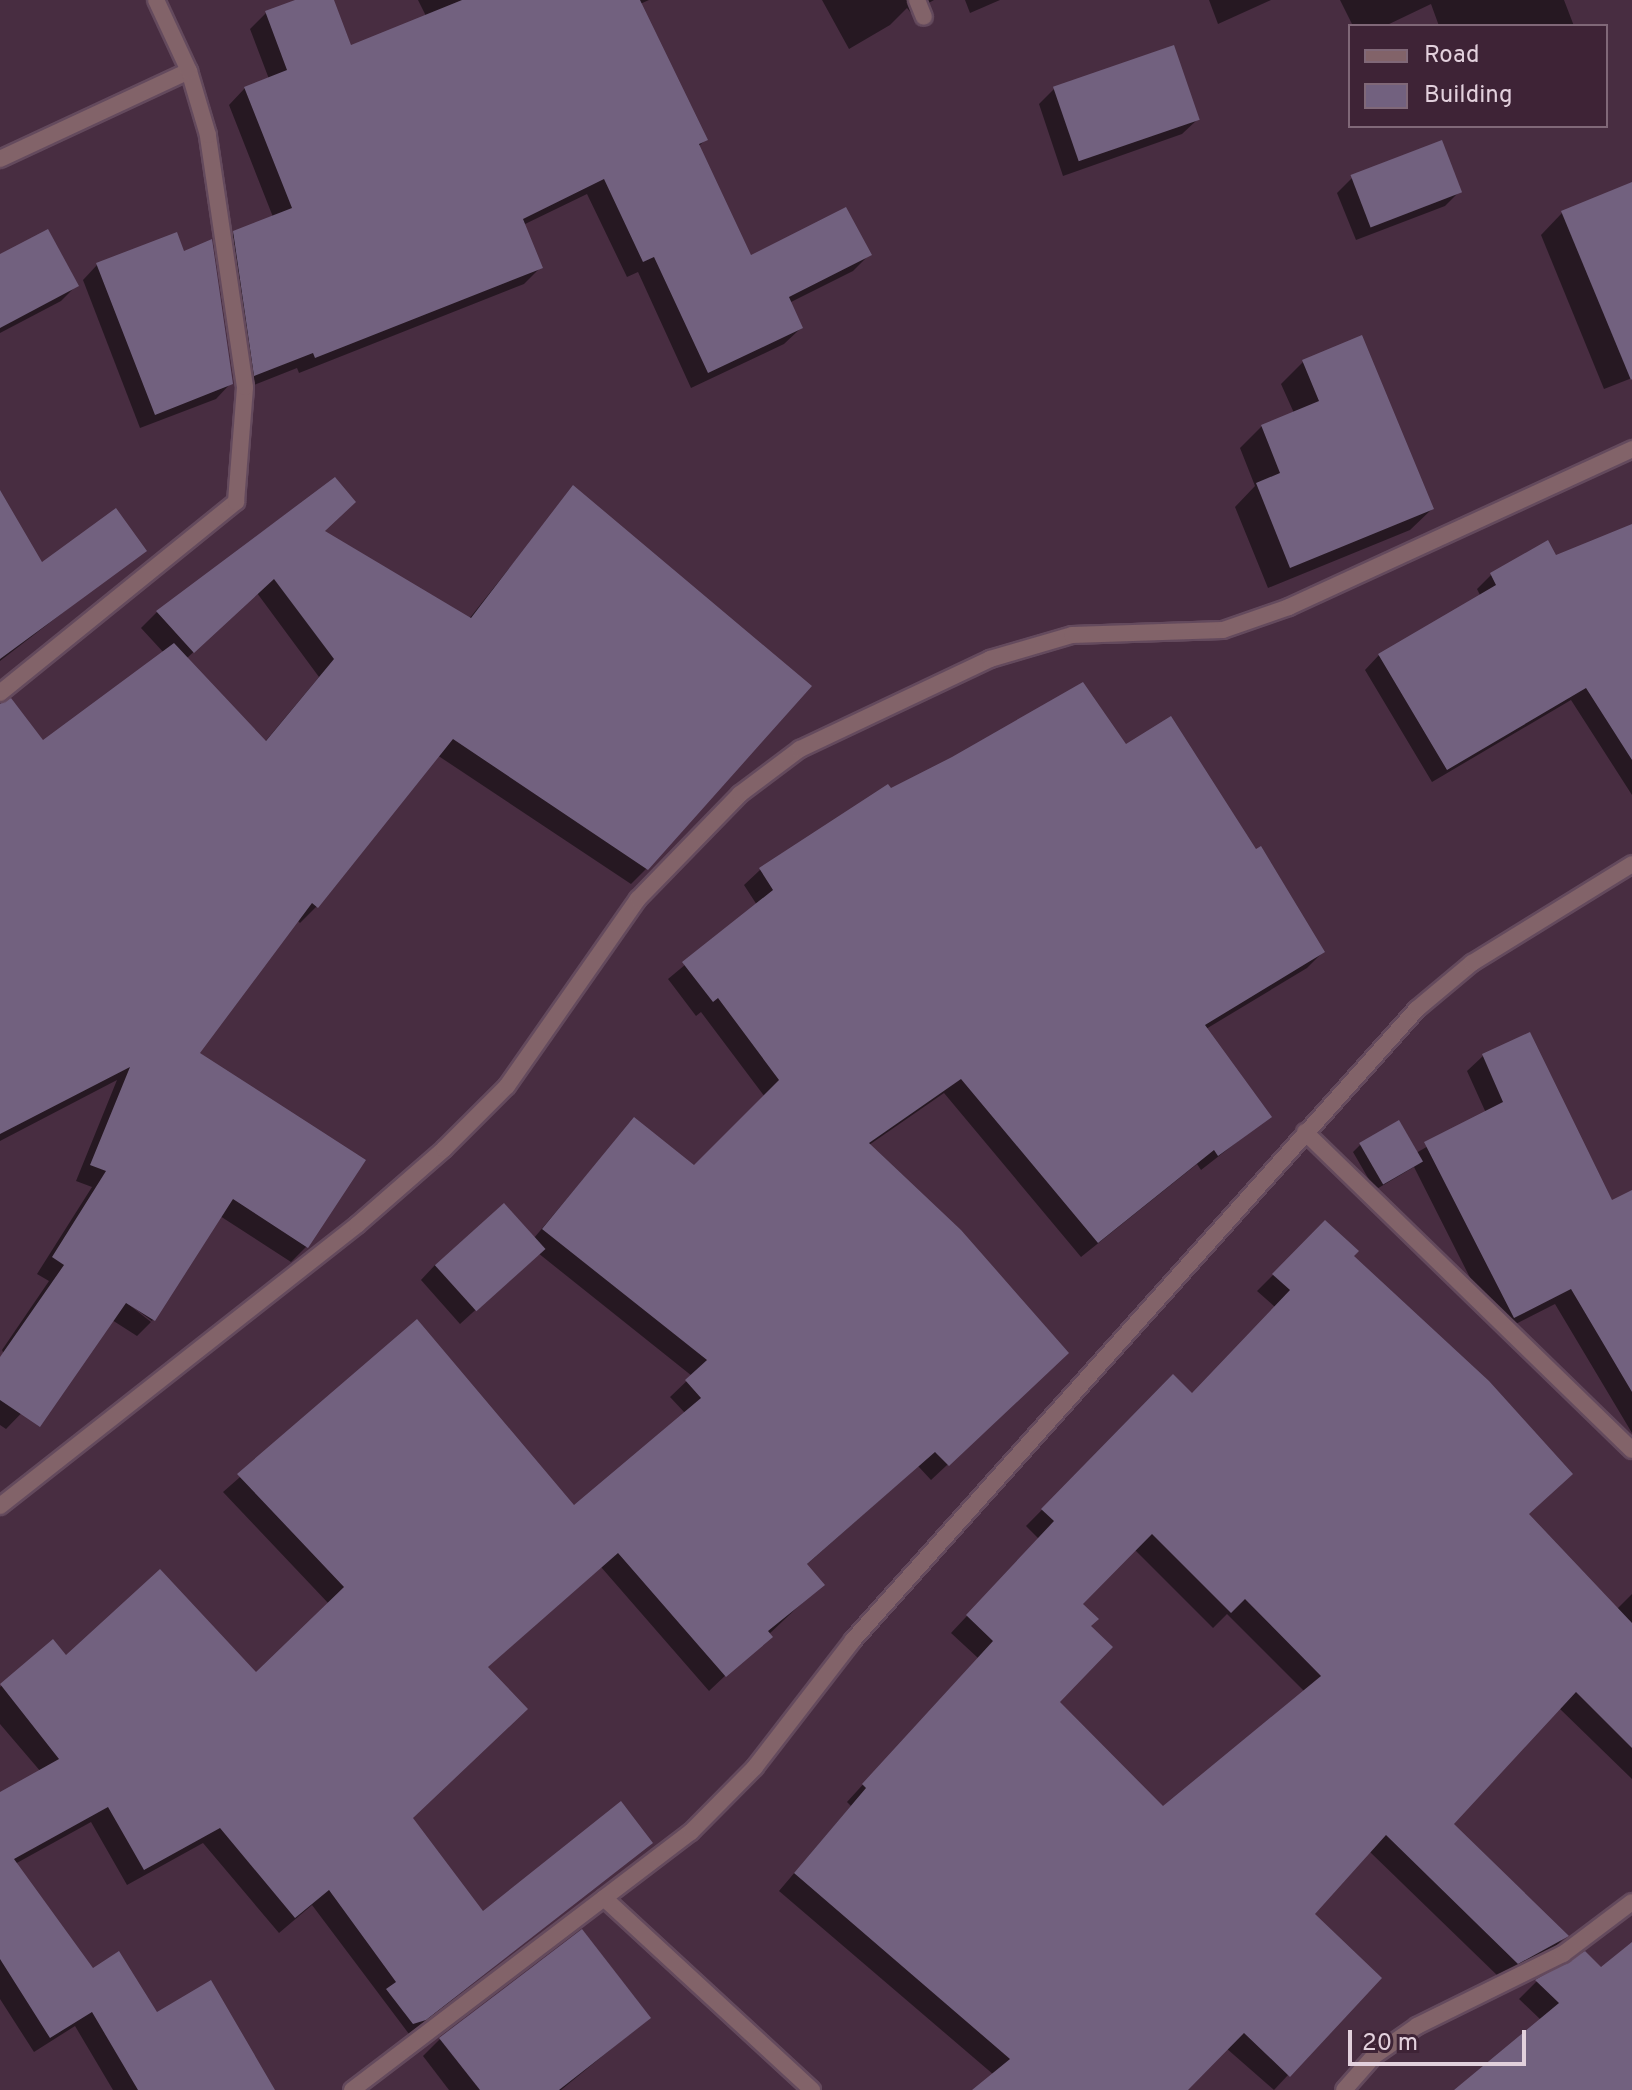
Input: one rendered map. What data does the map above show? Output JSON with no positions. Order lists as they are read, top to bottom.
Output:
{
  "legend": ["Road", "Building"],
  "scale_bar": "20 m"
}
